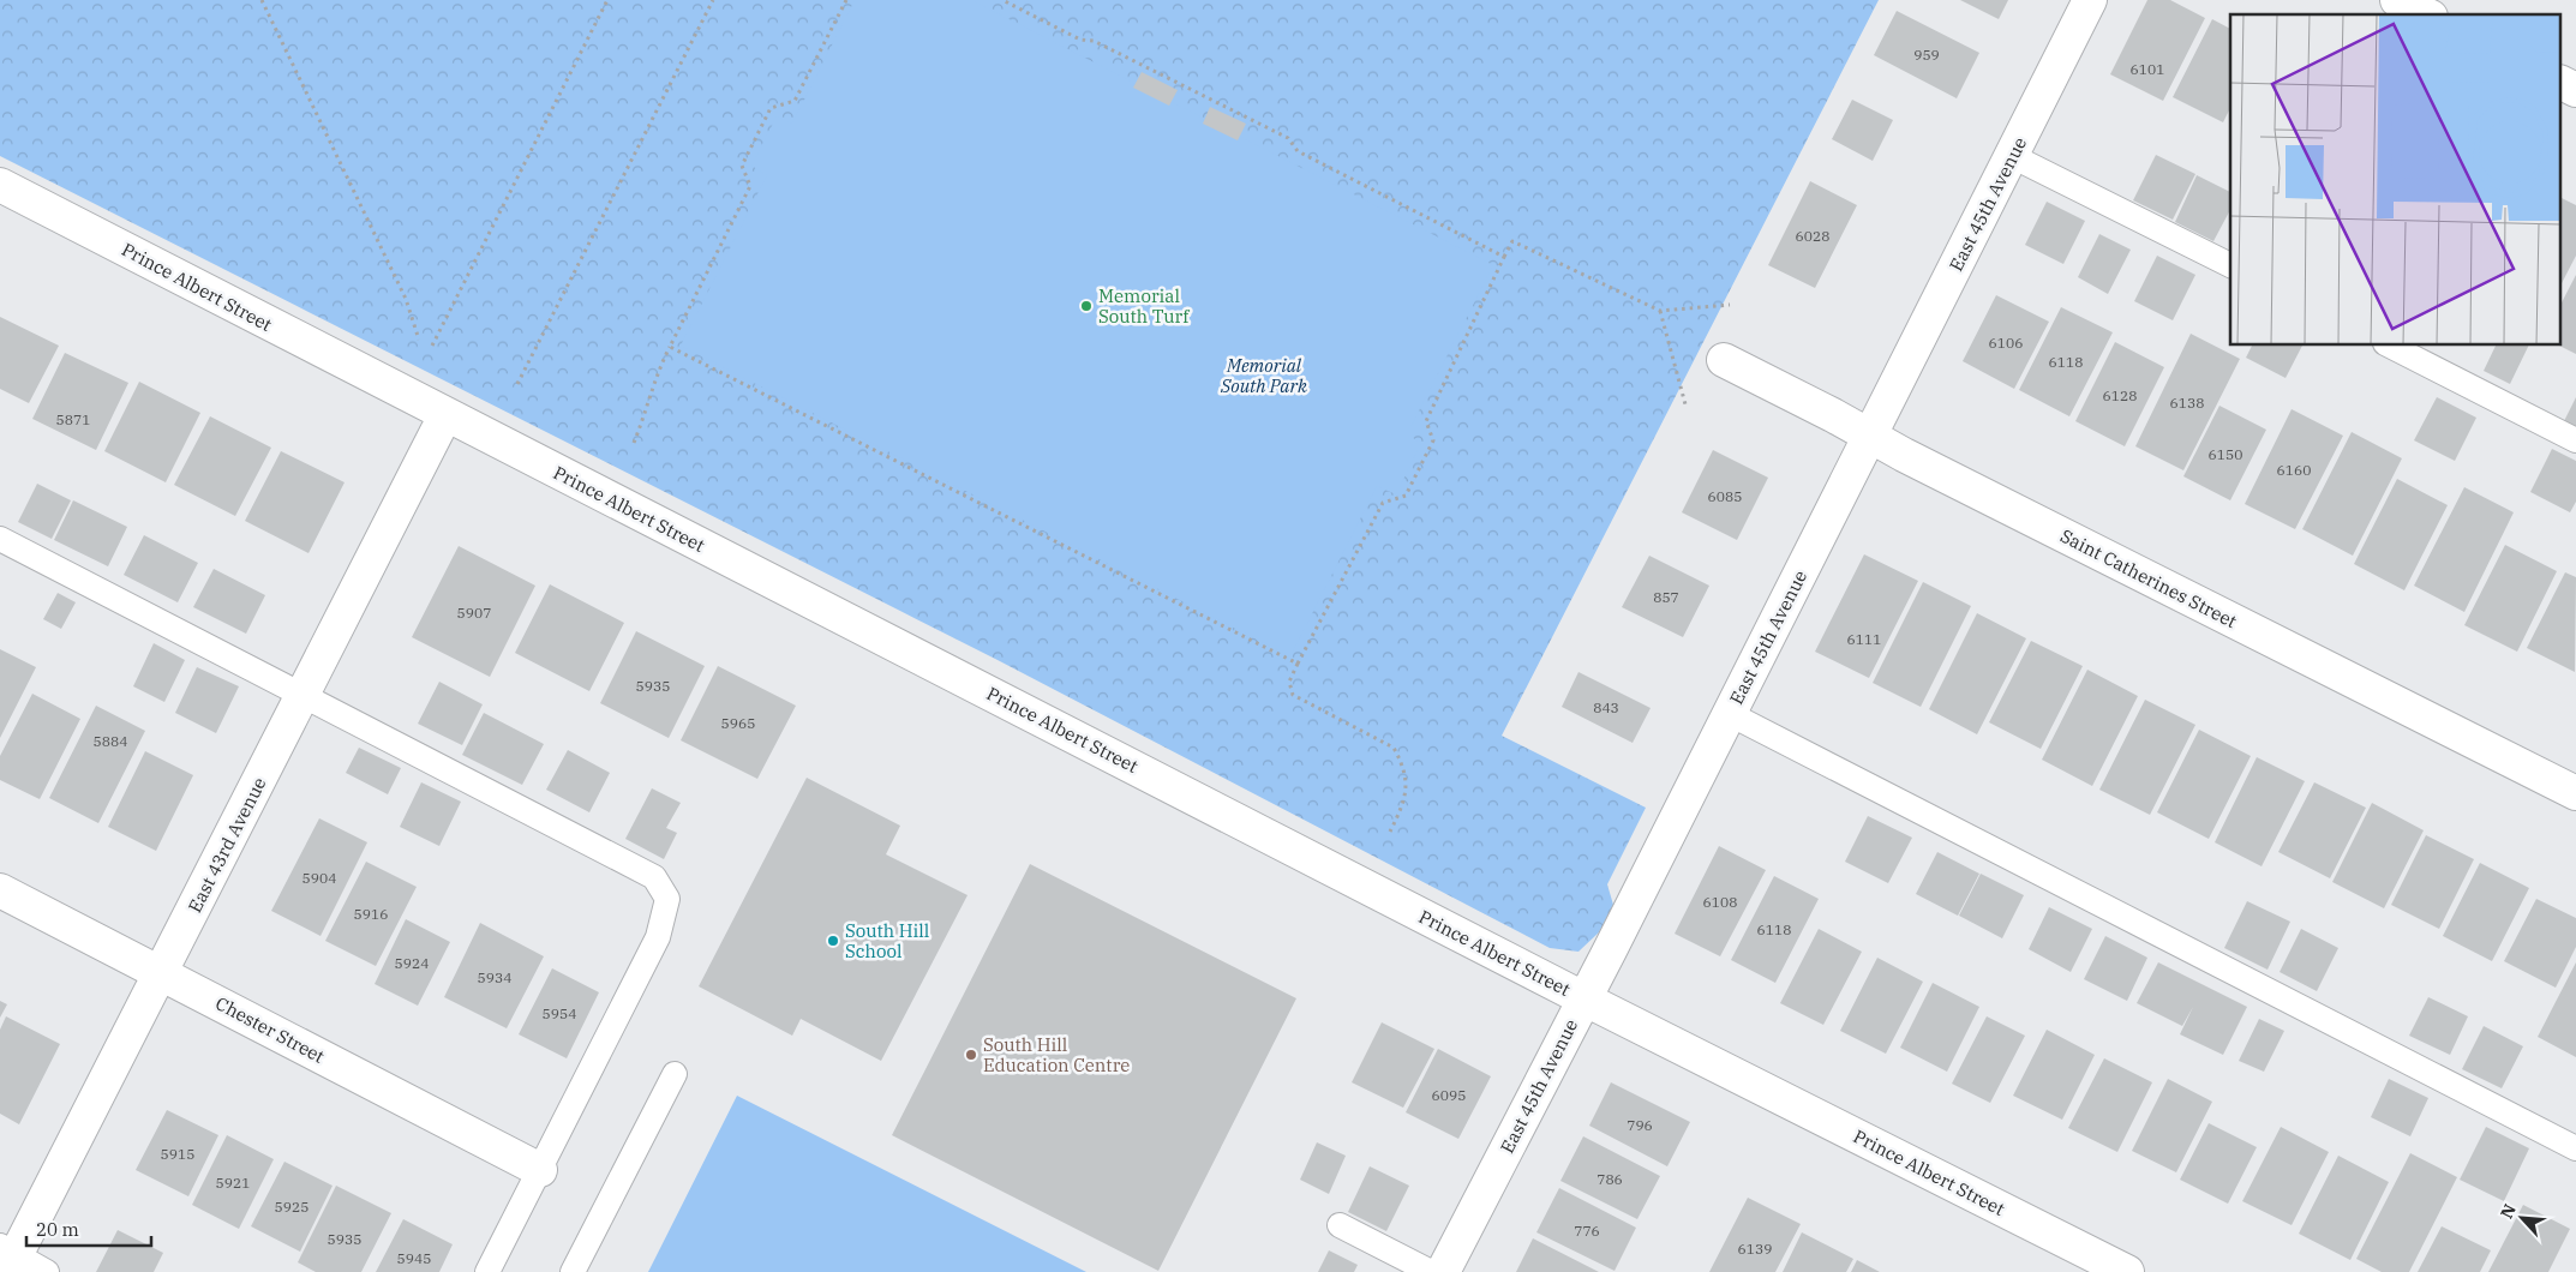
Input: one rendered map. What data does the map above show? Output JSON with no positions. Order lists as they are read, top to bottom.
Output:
{
  "streets": {
    "street": [
      "East 45th Avenue",
      "Prince Albert Street",
      "Saint Catherines Street",
      "East 43rd Avenue",
      "Chester Street"
    ]
  },
  "crossings": [
    ["East 45th Avenue", "Prince Albert Street"],
    ["East 45th Avenue", "Saint Catherines Street"],
    ["Prince Albert Street", "East 43rd Avenue"],
    ["East 43rd Avenue", "Chester Street"]
  ],
  "parks": ["Memorial South Park"],
  "places": ["Memorial South Turf", "South Hill School", "South Hill Education Centre"],
  "house_numbers": [
    "959",
    "6101",
    "6028",
    "6106",
    "6118",
    "6128",
    "6138",
    "5871",
    "6150",
    "6160",
    "6085",
    "857",
    "5907",
    "6111",
    "5935",
    "843",
    "5965",
    "5884",
    "5904",
    "6108",
    "5916",
    "6118",
    "5924",
    "5934",
    "5954",
    "6095",
    "796",
    "5915",
    "786",
    "5921",
    "5925",
    "776",
    "5935",
    "6139",
    "5945"
  ],
  "scale_bar": "20 m",
  "north": "top left"
}
